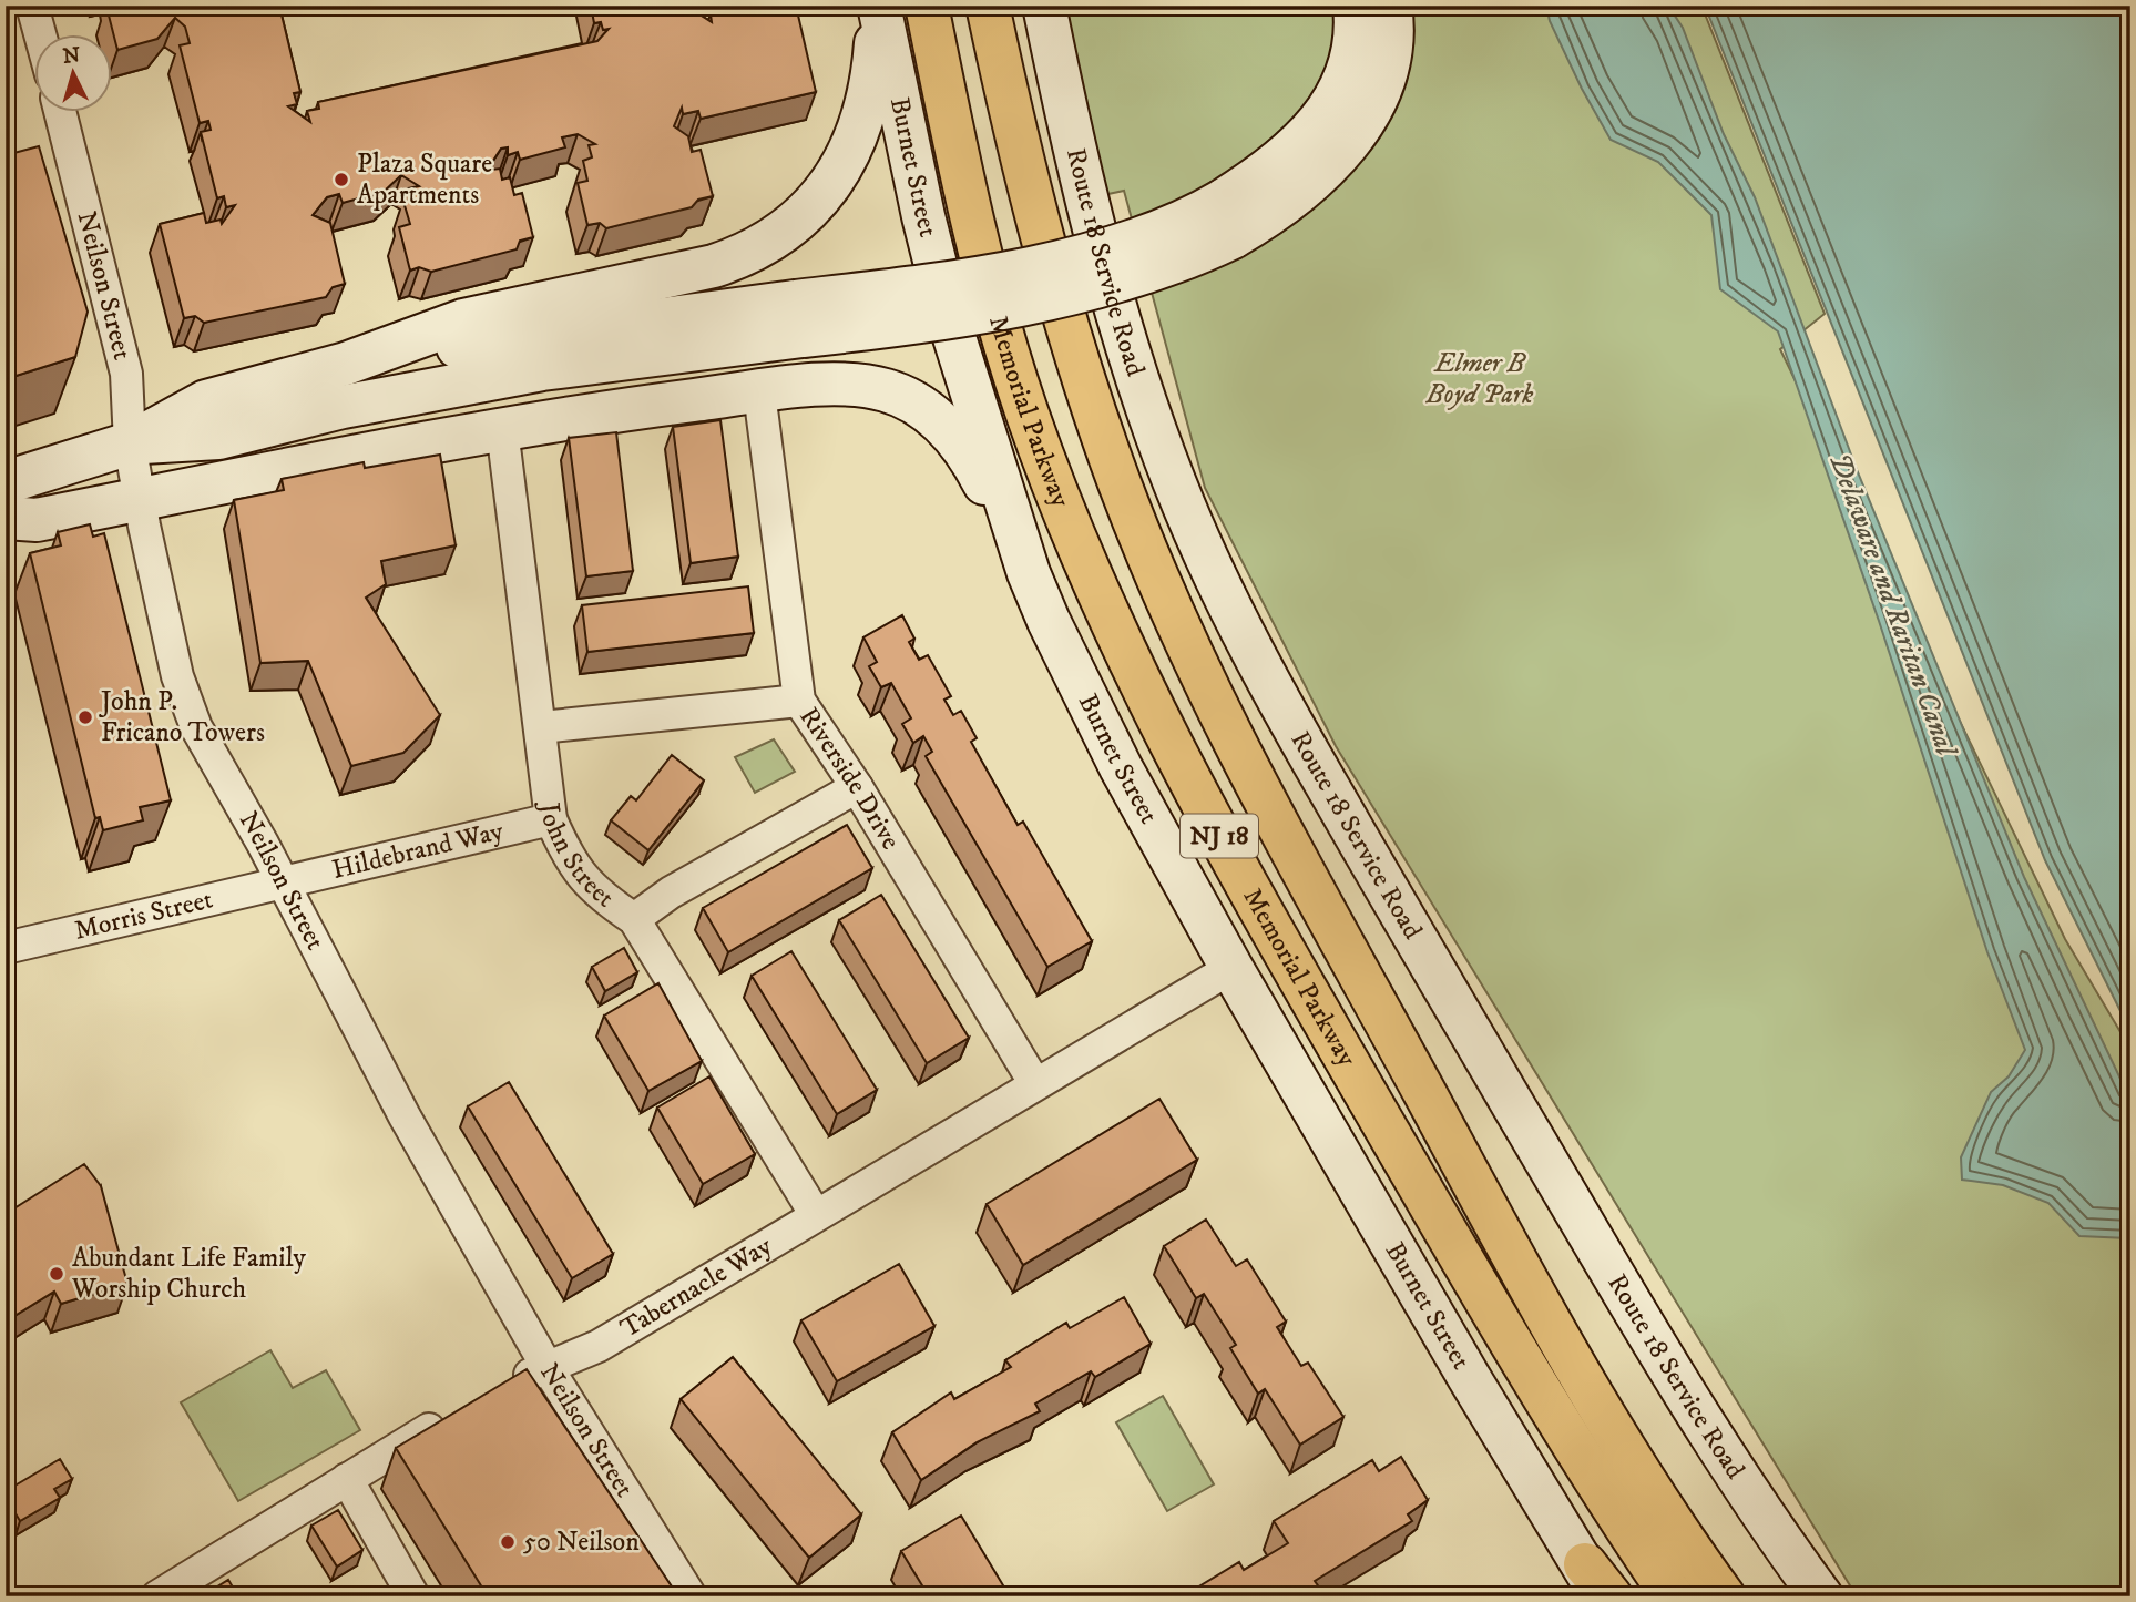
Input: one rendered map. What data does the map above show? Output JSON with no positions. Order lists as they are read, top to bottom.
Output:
{
  "streets": {
    "highway": ["Memorial Parkway", "NJ 18"],
    "main road": ["Burnet Street", "Route 18 Service Road"],
    "street": [
      "Neilson Street",
      "Riverside Drive",
      "Hildebrand Way",
      "John Street",
      "Morris Street",
      "Tabernacle Way"
    ]
  },
  "crossings": [
    ["Burnet Street", "Tabernacle Way"],
    ["Neilson Street", "Hildebrand Way"],
    ["Neilson Street", "Morris Street"],
    ["Neilson Street", "Tabernacle Way"],
    ["Riverside Drive", "Tabernacle Way"],
    ["Hildebrand Way", "John Street"],
    ["Hildebrand Way", "Morris Street"],
    ["John Street", "Tabernacle Way"]
  ],
  "water": ["Delaware and Raritan Canal"],
  "parks": ["Elmer B Boyd Park"],
  "places": [
    "Plaza Square Apartments",
    "John P. Fricano Towers",
    "Abundant Life Family Worship Church",
    "50 Neilson"
  ],
  "north": "top"
}
